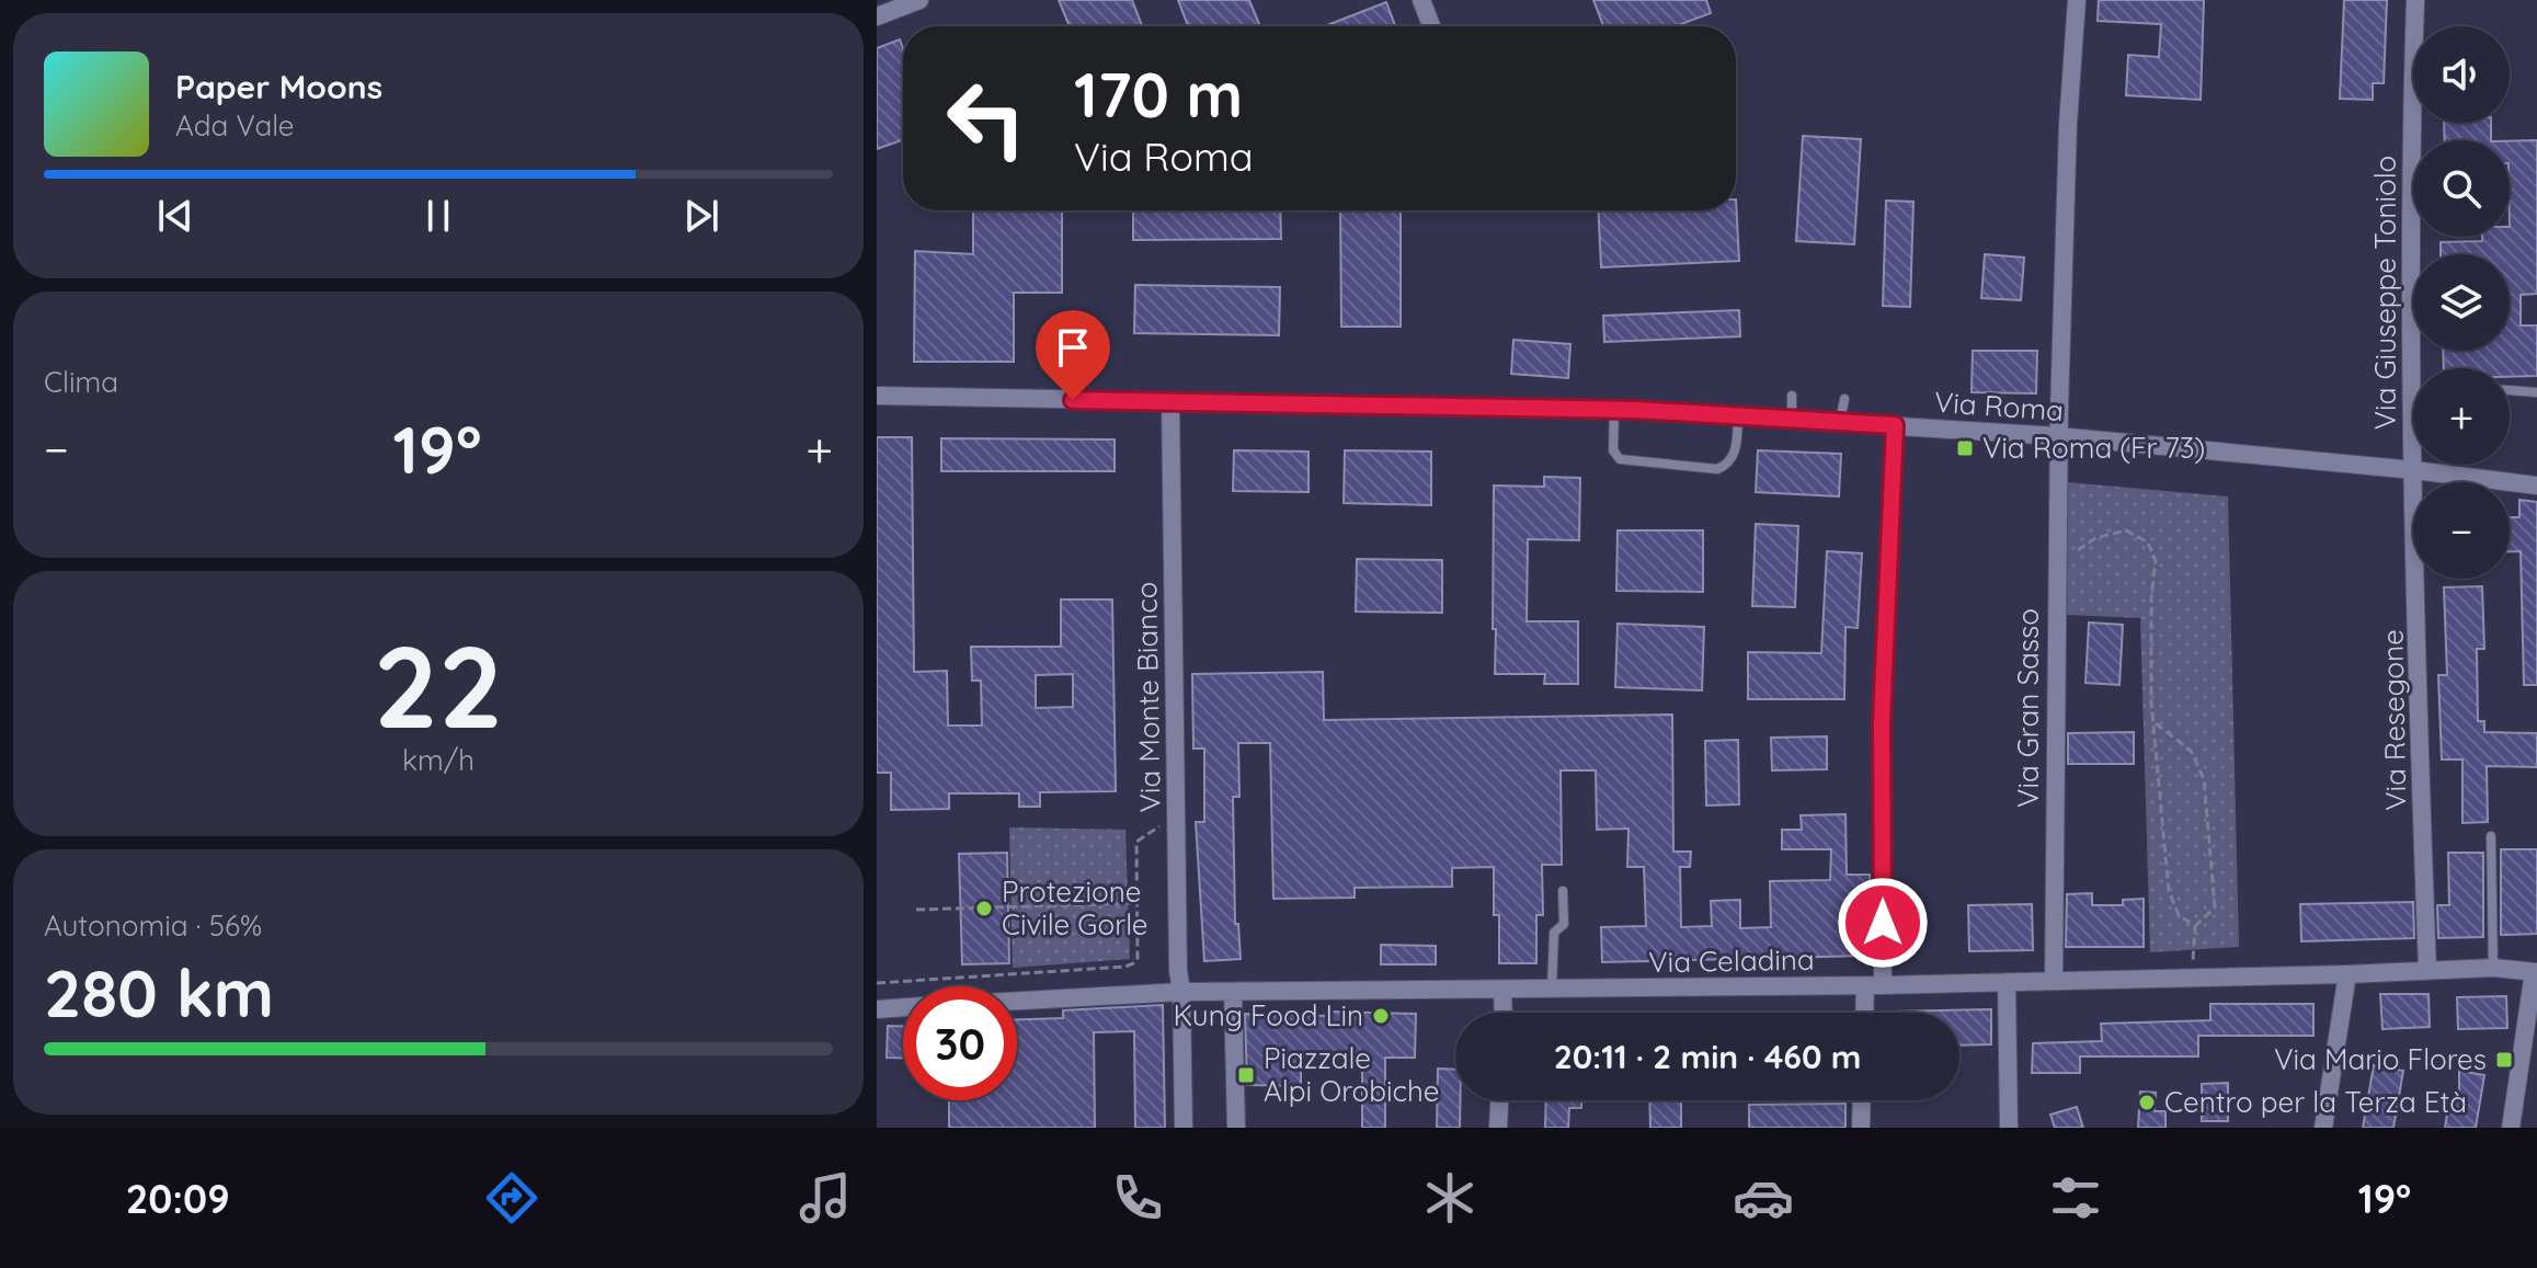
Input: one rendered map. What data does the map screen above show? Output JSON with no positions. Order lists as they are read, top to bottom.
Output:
{
  "streets": {
    "street": [
      "Via Giuseppe Toniolo",
      "Via Roma",
      "Via Monte Bianco",
      "Via Gran Sasso",
      "Via Resegone",
      "Via Celadina"
    ]
  },
  "crossings": [
    ["Via Giuseppe Toniolo", "Via Roma"],
    ["Via Giuseppe Toniolo", "Via Resegone"],
    ["Via Roma", "Via Monte Bianco"],
    ["Via Roma", "Via Gran Sasso"],
    ["Via Roma", "Via Resegone"],
    ["Via Monte Bianco", "Via Celadina"],
    ["Via Gran Sasso", "Via Celadina"],
    ["Via Resegone", "Via Celadina"]
  ],
  "places": {
    "transit": ["Via Roma (Fr 73)", "Via Mario Flores", "Piazzale Alpi Orobiche"],
    "other": ["Protezione Civile Gorle", "Kung Food Lin", "Centro per la Terza Età"]
  },
  "page": {
    "map_buttons": ["+", "−"],
    "turn": ["170 m", "Via Roma"],
    "song": ["Paper Moons", "Ada Vale"],
    "tile": [
      "Clima",
      ["22", "km/h"],
      ["Autonomia · 56%", "280 km"]
    ],
    "heat": ["−", "19°", "+"],
    "limit": "30",
    "trip": "20:11 · 2 min · 460 m",
    "tabs": ["20:09", "19°"]
  }
}
